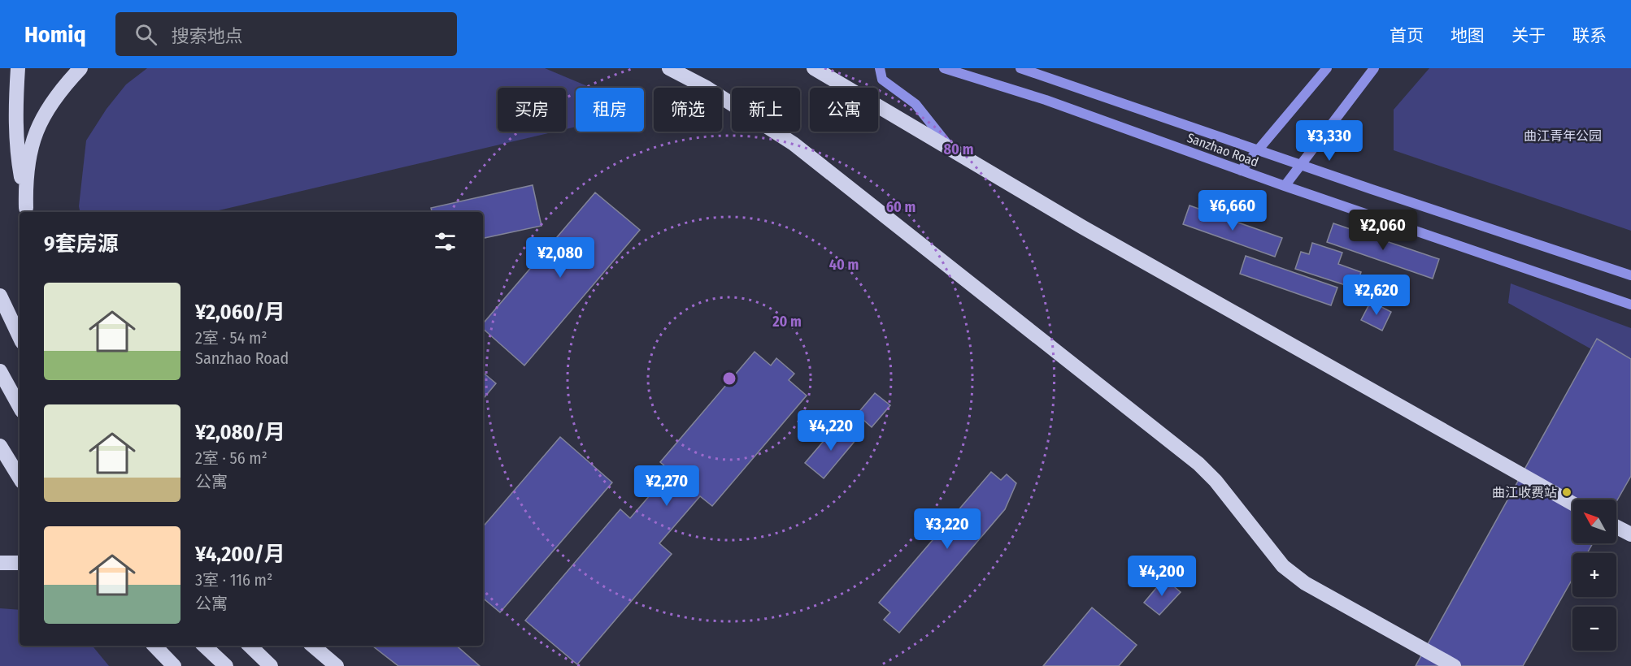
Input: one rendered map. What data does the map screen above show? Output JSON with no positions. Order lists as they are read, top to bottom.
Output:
{
  "streets": {
    "street": ["Sanzhao Road"]
  },
  "parks": ["曲江青年公园"],
  "places": ["曲江收费站"],
  "north": "top left",
  "page": {
    "header": "Homiq",
    "search": "搜索地点",
    "nav": [
      "首页",
      "地图",
      "关于",
      "联系"
    ],
    "chip": [
      "买房",
      "租房",
      "筛选",
      "新上",
      "公寓"
    ],
    "price": [
      "¥3,330",
      "¥6,660",
      "¥2,060",
      "¥2,080",
      "¥2,620",
      "¥4,220",
      "¥2,270",
      "¥3,220",
      "¥4,200"
    ],
    "heading": "9套房源",
    "list": [
      {
        "name": "¥2,060/月",
        "note": "2室 · 54 m² · Sanzhao Road"
      },
      {
        "name": "¥2,080/月",
        "note": "2室 · 56 m² · 公寓"
      },
      {
        "name": "¥4,200/月",
        "note": "3室 · 116 m² · 公寓"
      }
    ],
    "map_buttons": ["+", "−"]
  },
  "rings": [
    "80 m",
    "60 m",
    "40 m",
    "20 m"
  ]
}
